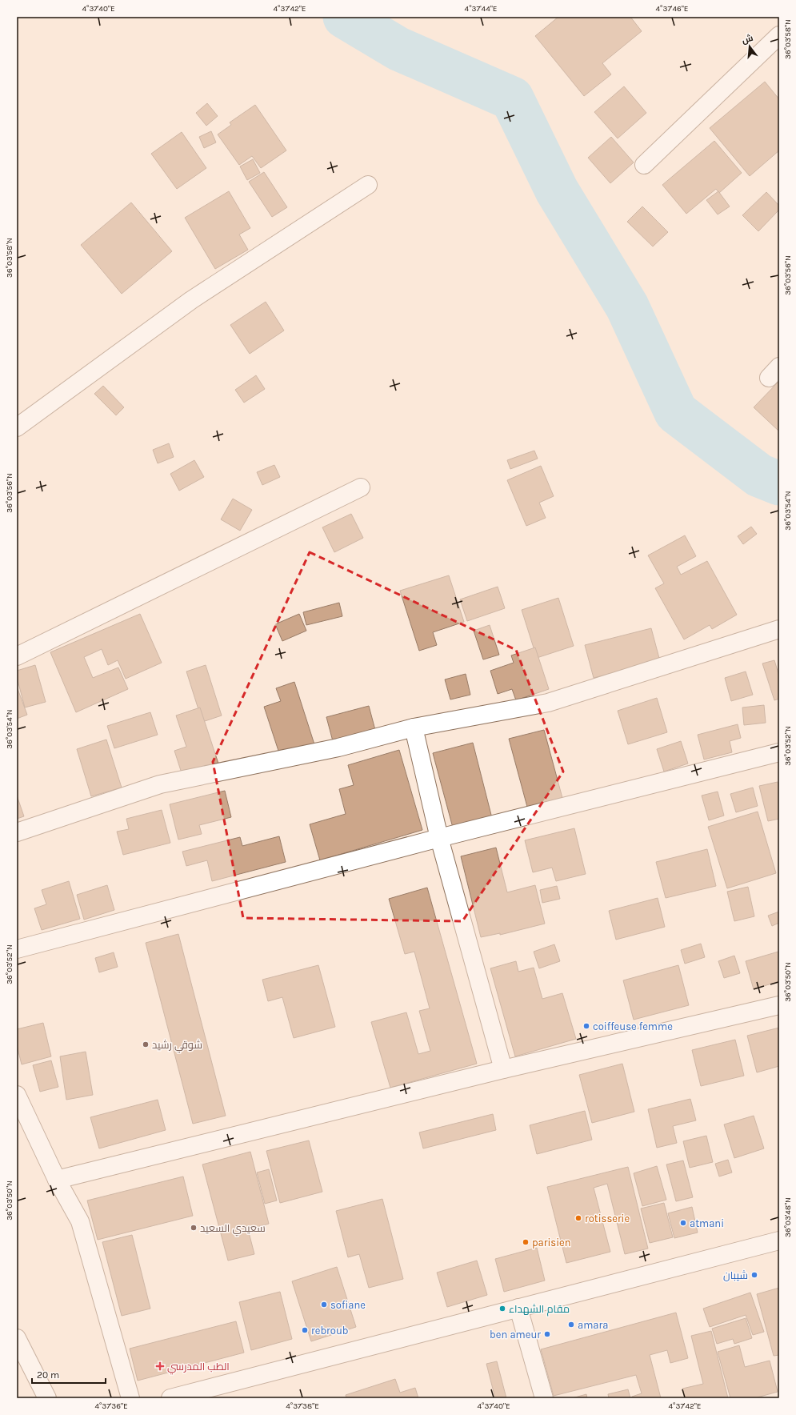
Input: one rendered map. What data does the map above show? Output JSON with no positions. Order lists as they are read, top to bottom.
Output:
{
  "places": {
    "other": [
      "coiffeuse femme",
      "شوقي رشيد",
      "rotisserie",
      "atmani",
      "سعيدي السعيد",
      "parisien",
      "شيبان",
      "sofiane",
      "مقام الشهداء",
      "amara",
      "rebroub",
      "ben ameur"
    ],
    "health": ["الطب المدرسي"]
  },
  "scale_bar": "20 m",
  "north": "top",
  "coordinates": [
    "4°37'40\"E",
    "4°37'42\"E",
    "4°37'44\"E",
    "4°37'46\"E",
    "36°03'58\"N",
    "36°03'56\"N",
    "36°03'54\"N",
    "36°03'52\"N",
    "36°03'50\"N",
    "36°03'48\"N",
    "4°37'36\"E",
    "4°37'38\"E"
  ]
}
